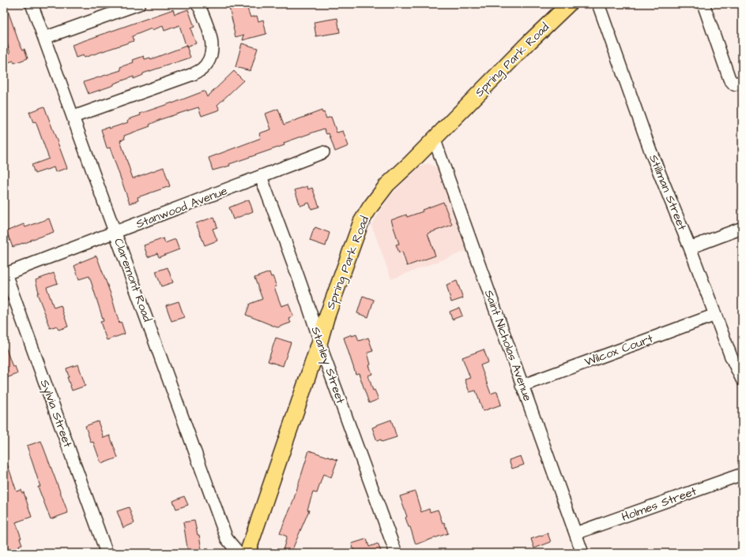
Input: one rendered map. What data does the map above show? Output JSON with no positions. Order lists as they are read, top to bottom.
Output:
{
  "streets": {
    "main road": ["Spring Park Road"],
    "street": [
      "Stillman Street",
      "Stanwood Avenue",
      "Claremont Road",
      "Saint Nicholas Avenue",
      "Wilcox Court",
      "Stanley Street",
      "Sylvia Street",
      "Holmes Street"
    ]
  },
  "crossings": [
    ["Spring Park Road", "Saint Nicholas Avenue"],
    ["Spring Park Road", "Stanley Street"],
    ["Stillman Street", "Wilcox Court"],
    ["Stanwood Avenue", "Claremont Road"],
    ["Stanwood Avenue", "Stanley Street"],
    ["Stanwood Avenue", "Sylvia Street"],
    ["Saint Nicholas Avenue", "Wilcox Court"],
    ["Saint Nicholas Avenue", "Holmes Street"]
  ]
}
